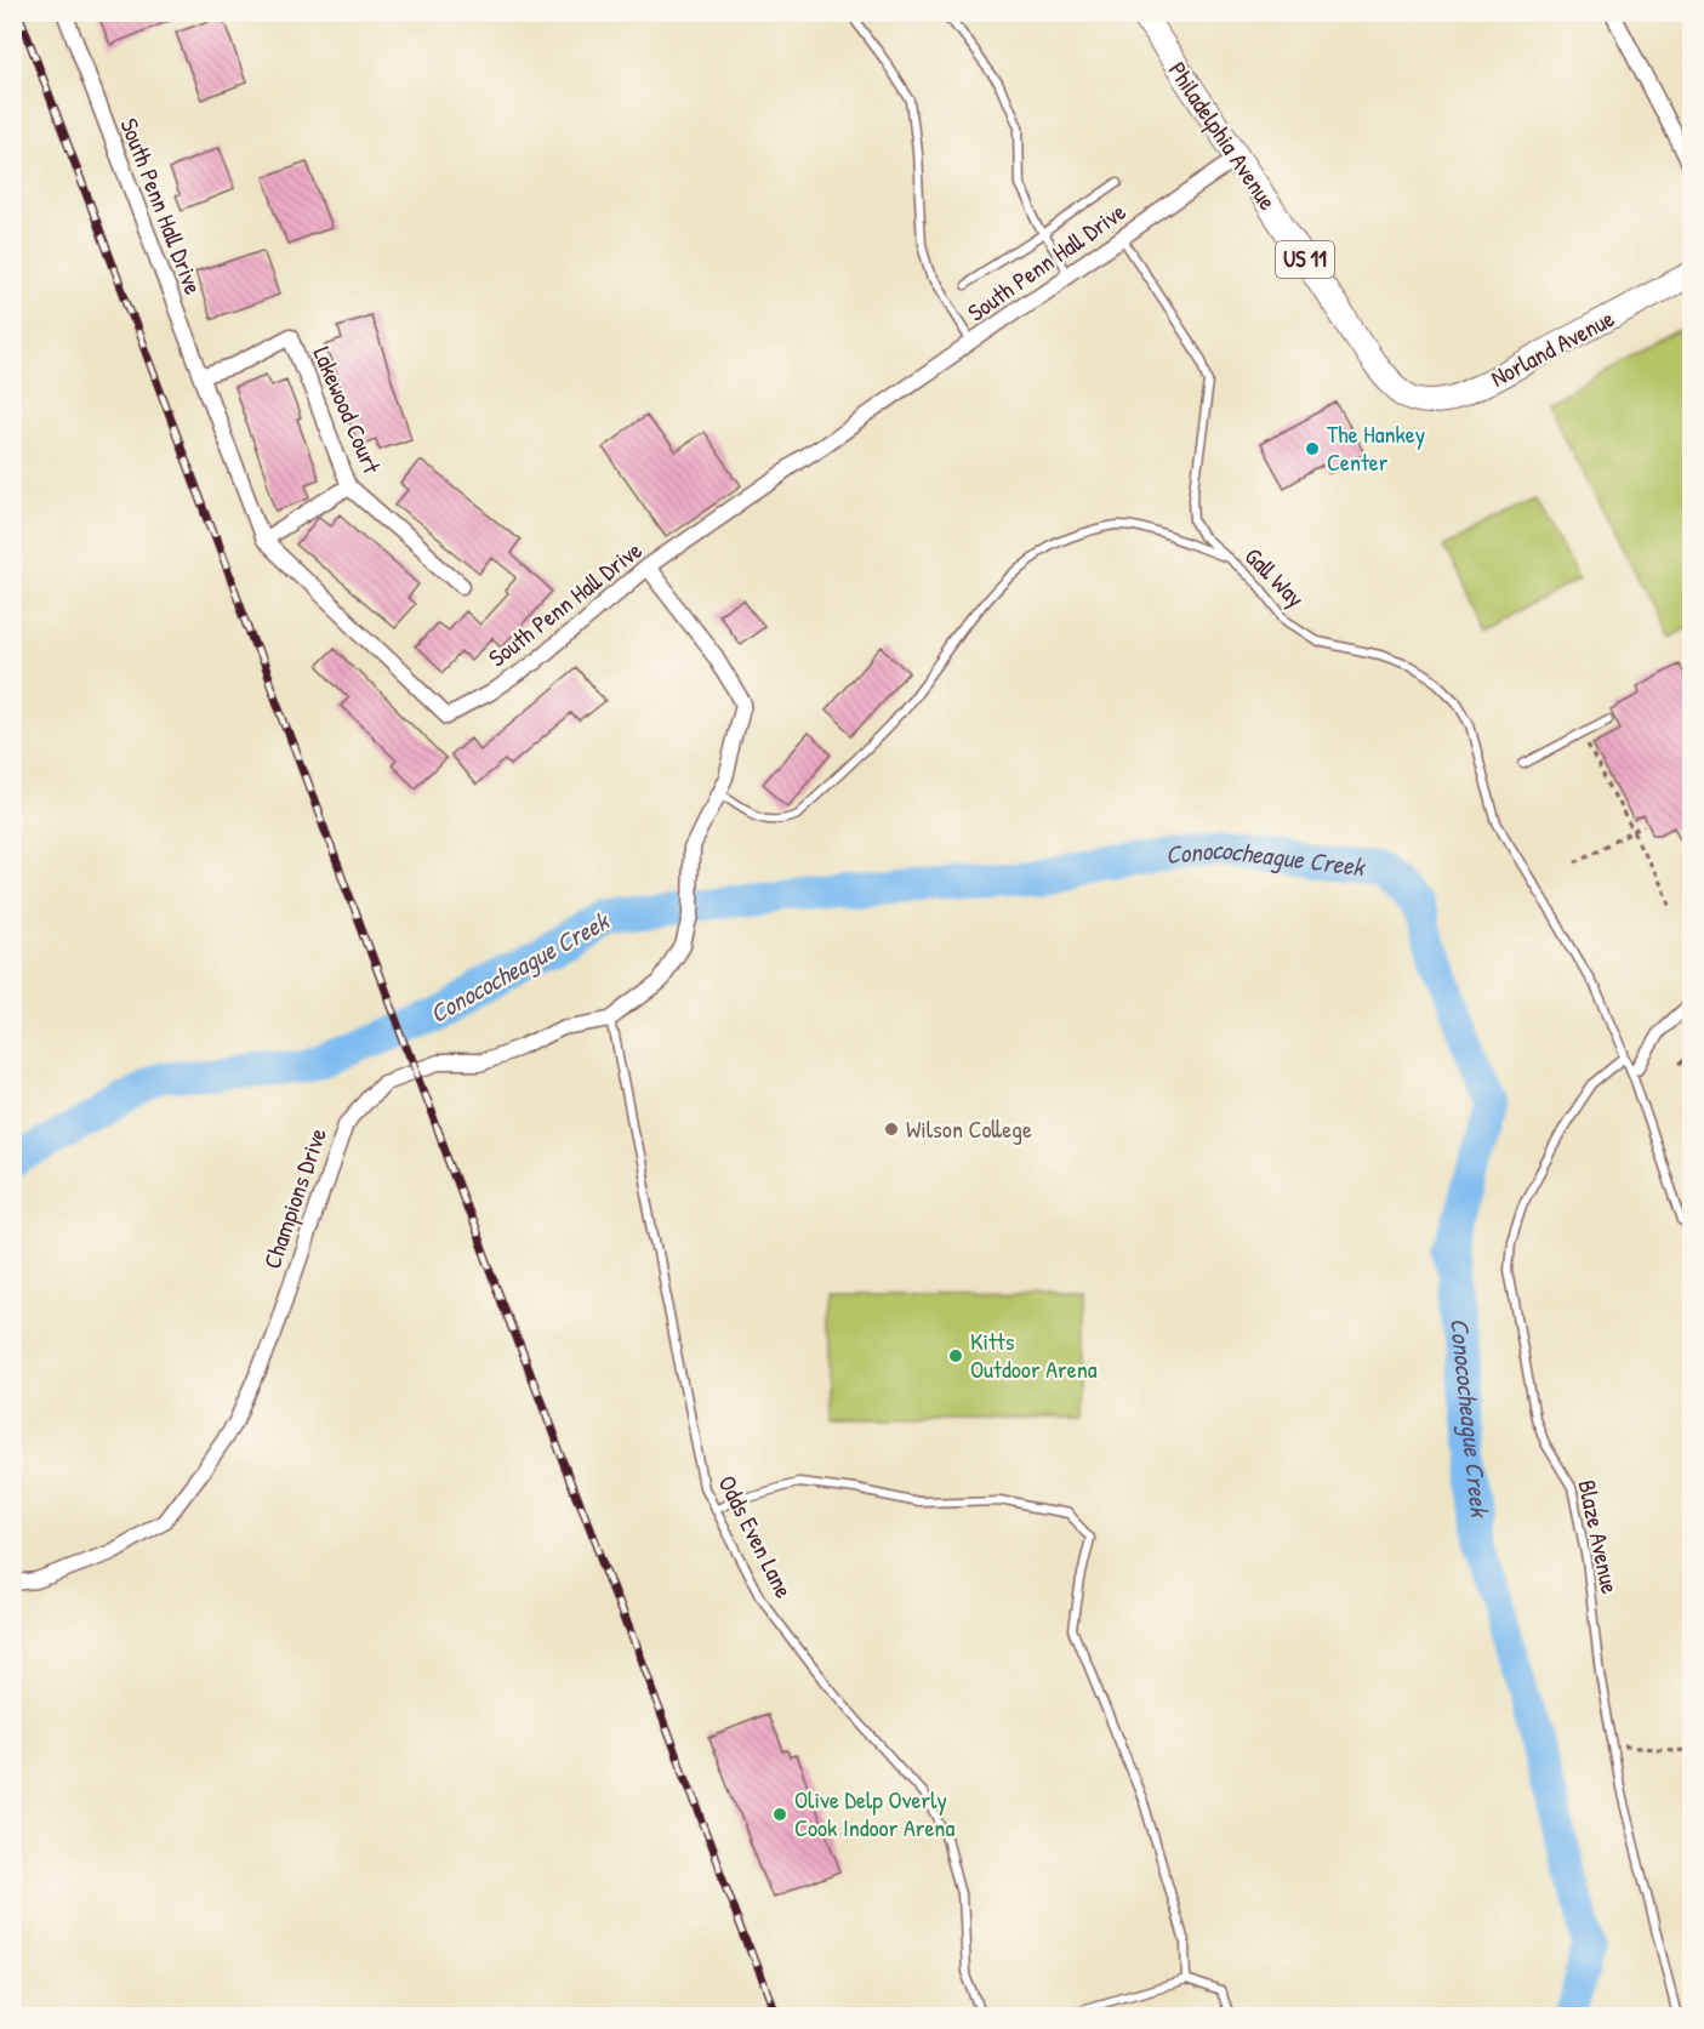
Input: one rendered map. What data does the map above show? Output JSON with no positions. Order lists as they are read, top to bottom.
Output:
{
  "streets": {
    "main road": ["Philadelphia Avenue", "US 11", "Norland Avenue"],
    "street": ["South Penn Hall Drive", "Lakewood Court", "Champions Drive"],
    "lane": ["Gall Way", "Odds Even Lane", "Blaze Avenue"]
  },
  "crossings": [
    ["Philadelphia Avenue", "South Penn Hall Drive"],
    ["Philadelphia Avenue", "Norland Avenue"],
    ["South Penn Hall Drive", "Lakewood Court"],
    ["Gall Way", "Champions Drive"],
    ["Gall Way", "Blaze Avenue"],
    ["Champions Drive", "Odds Even Lane"]
  ],
  "water": ["Conococheague Creek"],
  "places": [
    "The Hankey Center",
    "Wilson College",
    "Kitts Outdoor Arena",
    "Olive Delp Overly Cook Indoor Arena"
  ]
}
